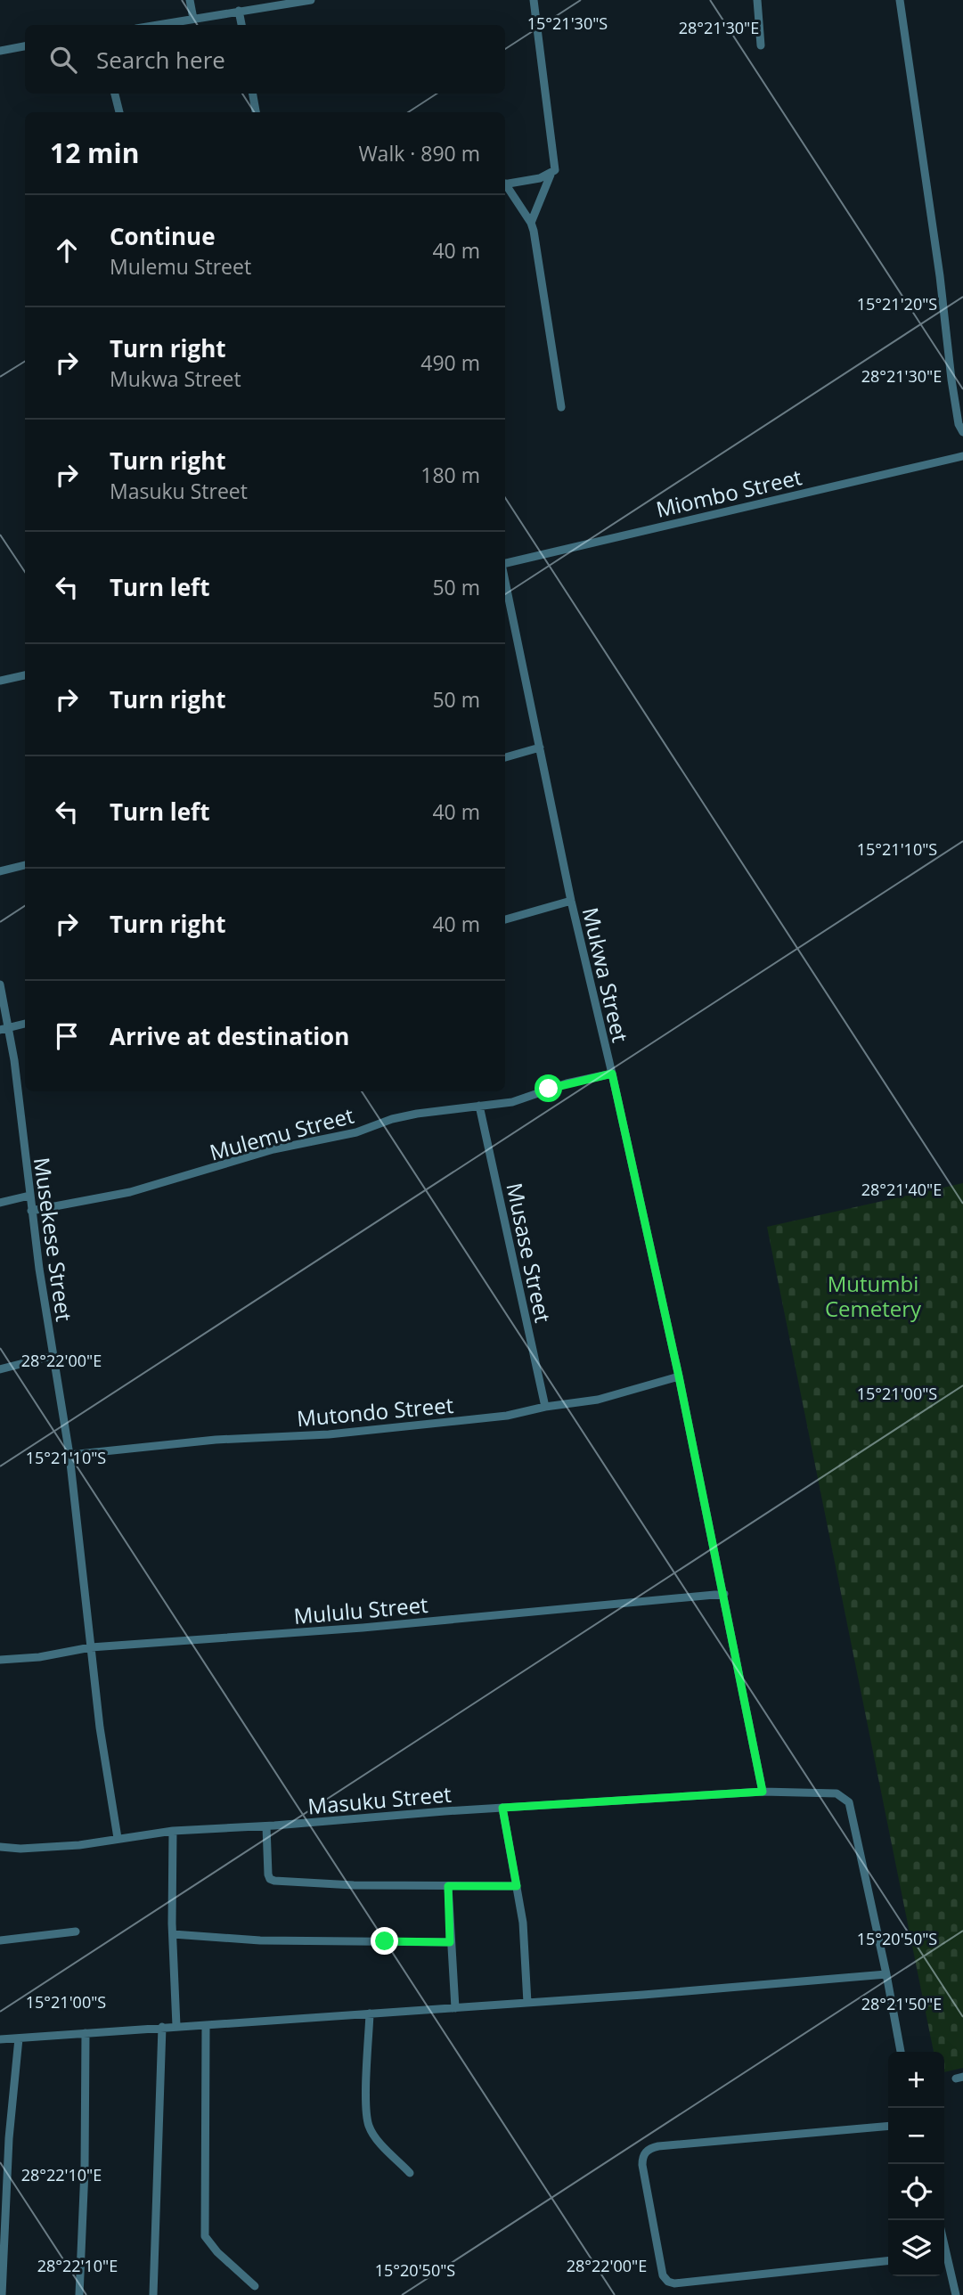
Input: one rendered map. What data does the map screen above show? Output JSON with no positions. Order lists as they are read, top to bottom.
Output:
{
  "streets": {
    "street": [
      "Miombo Street",
      "Mukwa Street",
      "Mulemu Street",
      "Musekese Street",
      "Musase Street",
      "Mutondo Street",
      "Mululu Street",
      "Masuku Street"
    ]
  },
  "crossings": [
    ["Mukwa Street", "Mulemu Street"],
    ["Mukwa Street", "Mutondo Street"],
    ["Mukwa Street", "Mululu Street"],
    ["Mukwa Street", "Masuku Street"],
    ["Mulemu Street", "Musekese Street"],
    ["Mulemu Street", "Musase Street"],
    ["Musekese Street", "Mutondo Street"],
    ["Musekese Street", "Mululu Street"],
    ["Musekese Street", "Masuku Street"],
    ["Musase Street", "Mutondo Street"]
  ],
  "parks": ["Mutumbi Cemetery"],
  "page": {
    "search": "Search here",
    "heading": ["12 min", "Walk · 890 m"],
    "list": [
      ["Continue", "Mulemu Street", "40 m"],
      ["Turn right", "Mukwa Street", "490 m"],
      ["Turn right", "Masuku Street", "180 m"],
      ["Turn left", "50 m"],
      ["Turn right", "50 m"],
      ["Turn left", "40 m"],
      ["Turn right", "40 m"],
      "Arrive at destination"
    ],
    "map_buttons": ["+", "−"]
  },
  "coordinates": [
    "15°21'30\"S",
    "28°21'30\"E",
    "15°21'20\"S",
    "15°21'10\"S",
    "28°21'40\"E",
    "28°22'00\"E",
    "15°21'00\"S",
    "15°20'50\"S",
    "28°21'50\"E",
    "28°22'10\"E"
  ]
}
